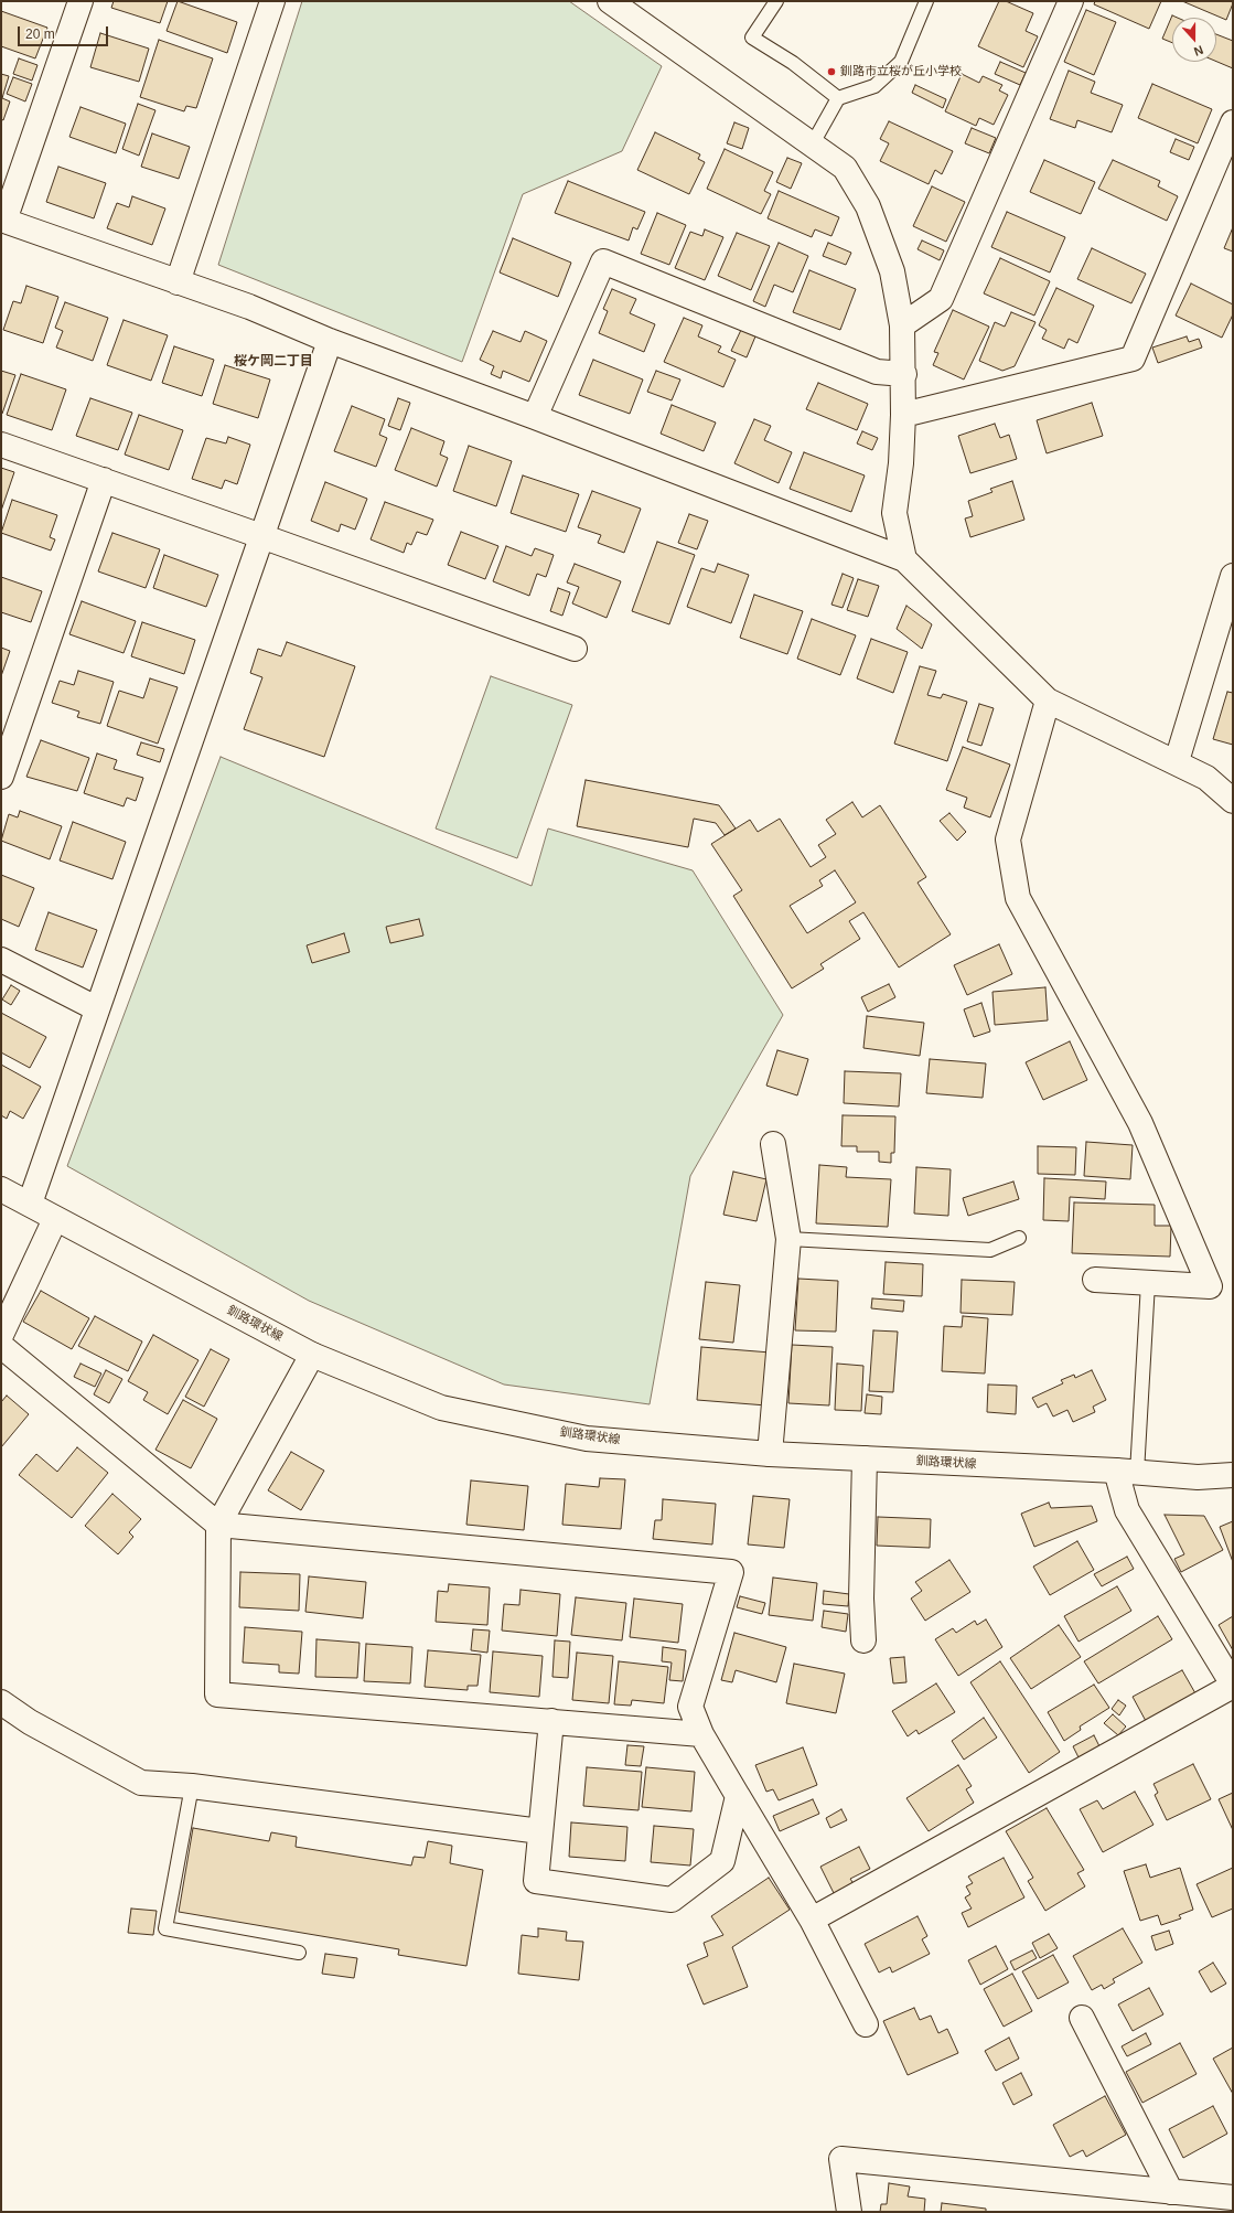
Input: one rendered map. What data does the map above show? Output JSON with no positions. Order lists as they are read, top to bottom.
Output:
{
  "streets": {
    "street": ["釧路環状線"]
  },
  "districts": ["桜ケ岡二丁目"],
  "places": ["釧路市立桜が丘小学校"],
  "scale_bar": "20 m",
  "north": "bottom"
}
